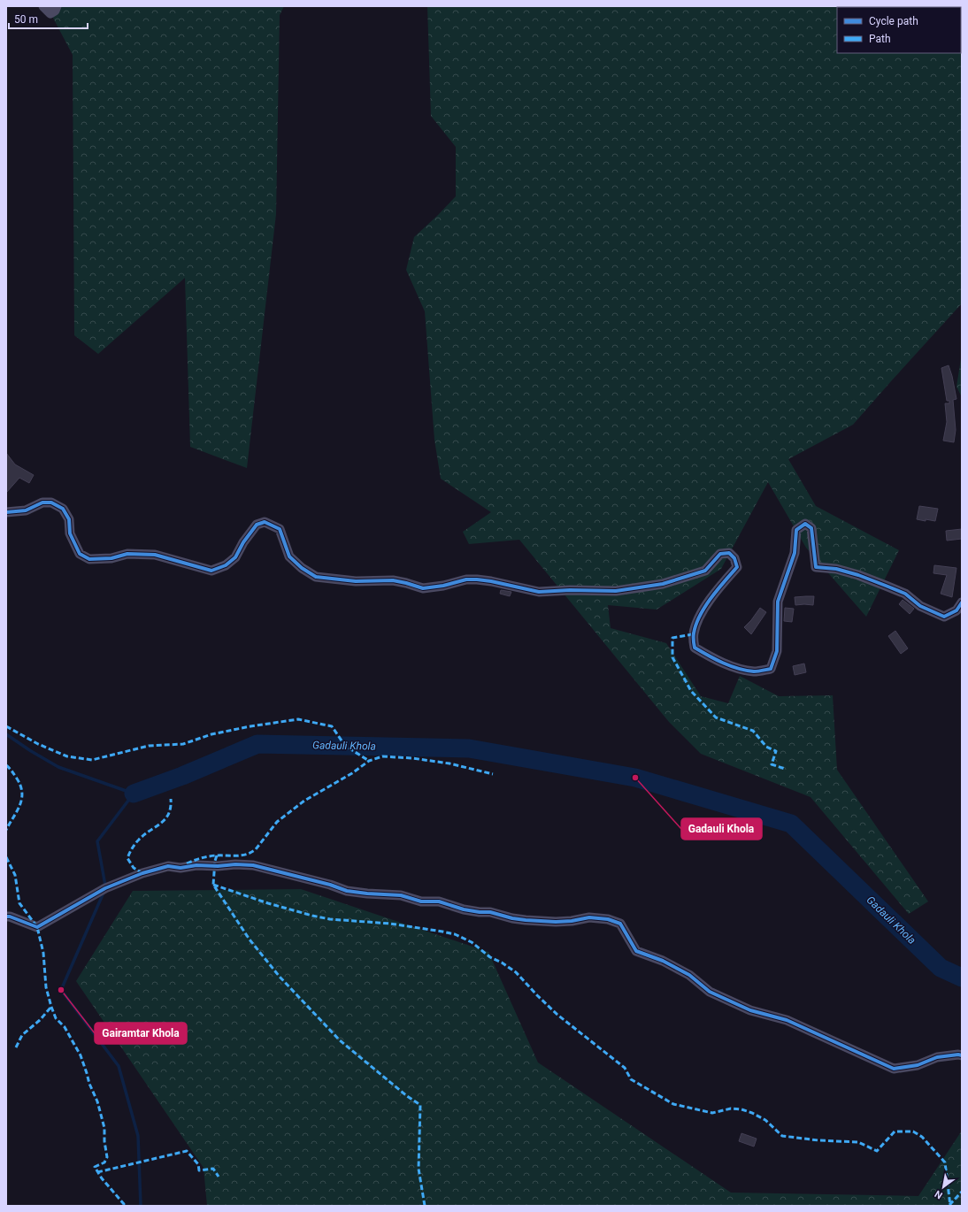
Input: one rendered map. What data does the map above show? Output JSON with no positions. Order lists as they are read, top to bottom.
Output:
{
  "water": ["Gadauli Khola"],
  "places": ["Gadauli Khola", "Gairamtar Khola"],
  "legend": ["Cycle path", "Path"],
  "scale_bar": "50 m",
  "north": "bottom left"
}
